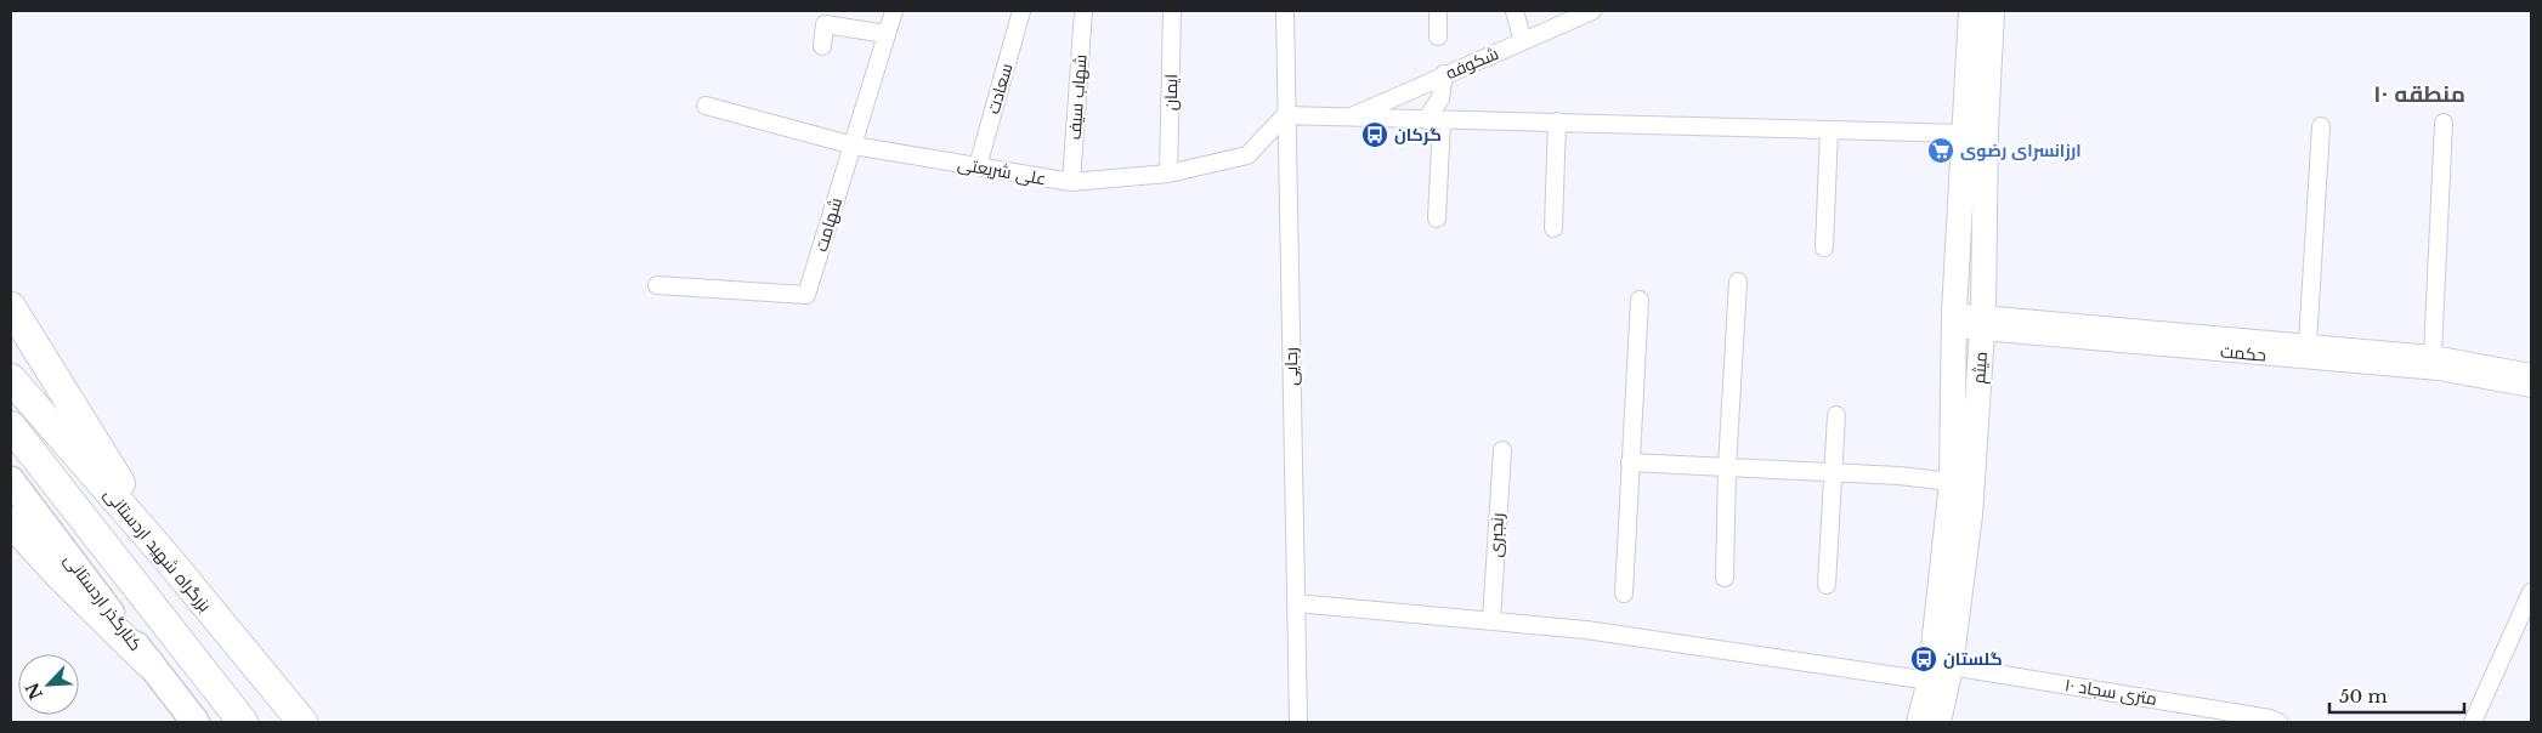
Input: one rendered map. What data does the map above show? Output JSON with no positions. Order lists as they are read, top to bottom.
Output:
{
  "streets": {
    "highway": ["بزرگراه شهید اردستانی"],
    "main road": ["میثم", "کنارگذر اردستانی"],
    "street": [
      "شکوفه",
      "سعادت",
      "ایمان",
      "شهاب سیف",
      "علی شریعتی",
      "شهامت",
      "حکمت",
      "رجایی",
      "رنجبری",
      "۱۰ متری سجاد"
    ]
  },
  "crossings": [
    ["سعادت", "علی شریعتی"],
    ["ایمان", "علی شریعتی"],
    ["شهاب سیف", "علی شریعتی"],
    ["علی شریعتی", "شهامت"],
    ["علی شریعتی", "رجایی"],
    ["حکمت", "میثم"],
    ["میثم", "۱۰ متری سجاد"]
  ],
  "districts": ["منطقه ۱۰"],
  "places": {
    "bus stop": ["گرکان", "گلستان"],
    "supermarket": ["ارزانسرای رضوی"]
  },
  "scale_bar": "50 m",
  "north": "bottom left"
}
